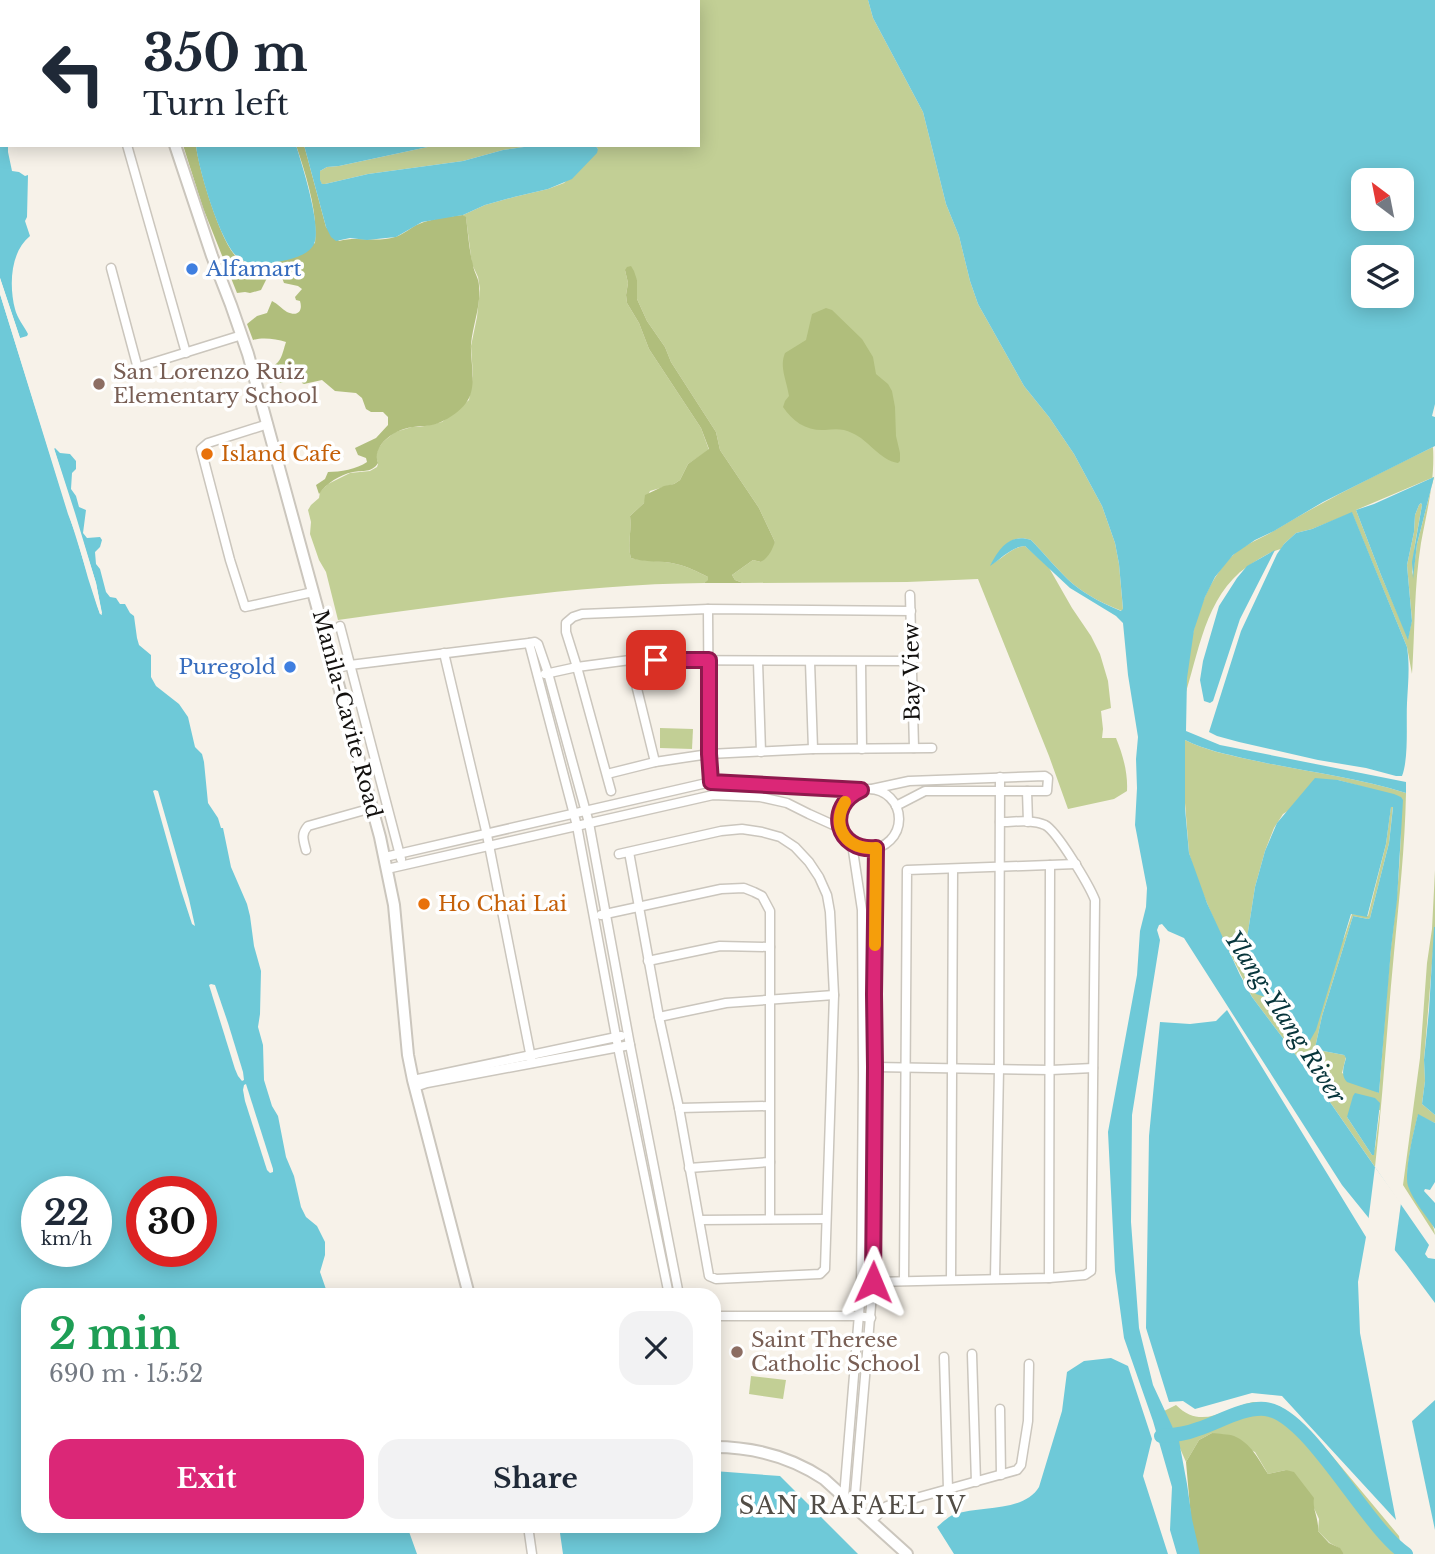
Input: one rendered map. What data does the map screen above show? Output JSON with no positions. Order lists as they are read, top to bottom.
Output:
{
  "streets": {
    "main road": ["Manila-Cavite Road"],
    "street": ["Bay View"]
  },
  "districts": ["SAN RAFAEL IV"],
  "water": ["Ylang-Ylang River"],
  "places": [
    "Alfamart",
    "San Lorenzo Ruiz Elementary School",
    "Island Cafe",
    "Puregold",
    "Ho Chai Lai",
    "Saint Therese Catholic School"
  ],
  "north": "top left",
  "page": {
    "turn": ["350 m", "Turn left"],
    "speed": "22 km/h",
    "limit": "30",
    "heading": ["2 min", "690 m · 15:52"],
    "buttons": ["Exit", "Share"]
  }
}
